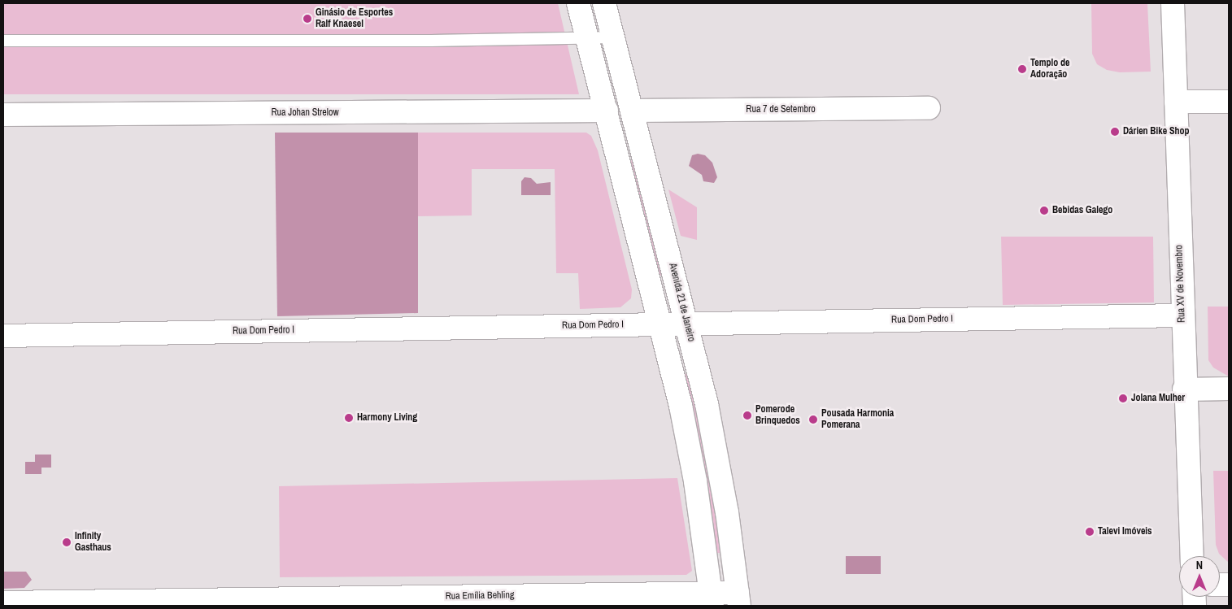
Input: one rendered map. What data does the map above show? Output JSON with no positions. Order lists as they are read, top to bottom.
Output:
{
  "streets": {
    "street": [
      "Rua 7 de Setembro",
      "Rua Johan Strelow",
      "Rua XV de Novembro",
      "Avenida 21 de Janeiro",
      "Rua Dom Pedro I",
      "Rua Emília Behling"
    ]
  },
  "crossings": [
    ["Rua 7 de Setembro", "Rua Johan Strelow"],
    ["Rua 7 de Setembro", "Avenida 21 de Janeiro"],
    ["Rua XV de Novembro", "Rua Dom Pedro I"],
    ["Avenida 21 de Janeiro", "Rua Dom Pedro I"],
    ["Avenida 21 de Janeiro", "Rua Emília Behling"]
  ],
  "places": [
    "Ginásio de Esportes Ralf Knaesel",
    "Templo de Adoração",
    "Dárien Bike Shop",
    "Bebidas Galego",
    "Jolana Mulher",
    "Pomerode Brinquedos",
    "Harmony Living",
    "Pousada Harmonia Pomerana",
    "Talevi Imóveis",
    "Infinity Gasthaus"
  ],
  "north": "top"
}
